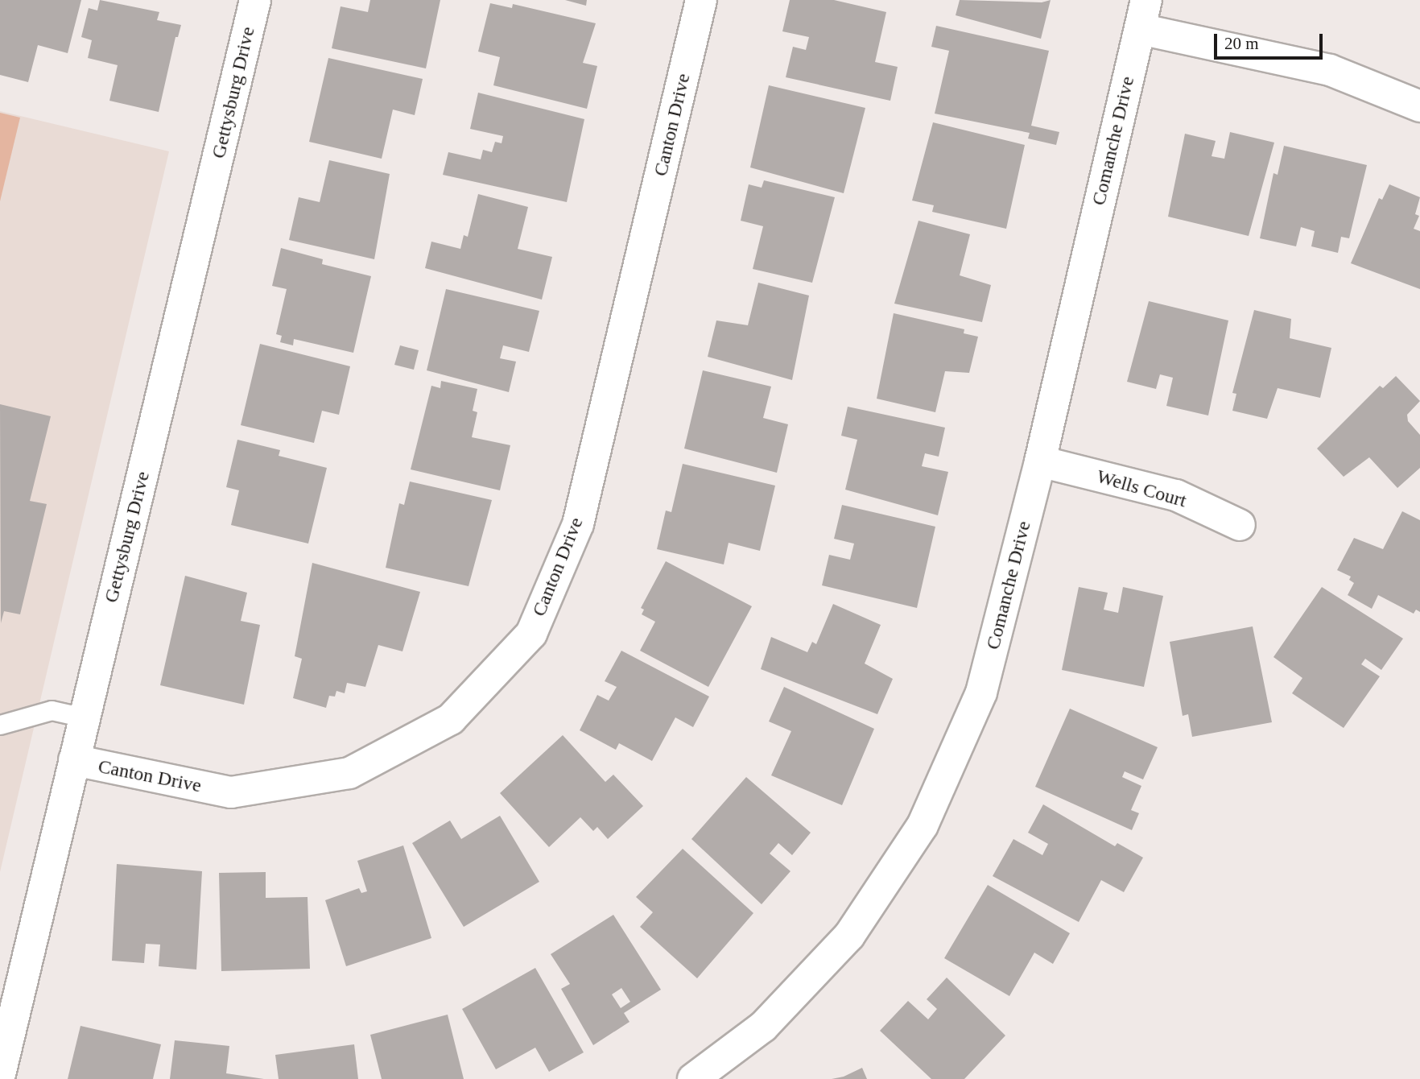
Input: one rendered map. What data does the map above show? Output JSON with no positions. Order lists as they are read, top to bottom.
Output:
{
  "streets": {
    "street": [
      "Gettysburg Drive",
      "Canton Drive",
      "Comanche Drive",
      "Wells Court"
    ]
  },
  "crossings": [
    ["Gettysburg Drive", "Canton Drive"],
    ["Comanche Drive", "Wells Court"]
  ],
  "scale_bar": "20 m"
}
